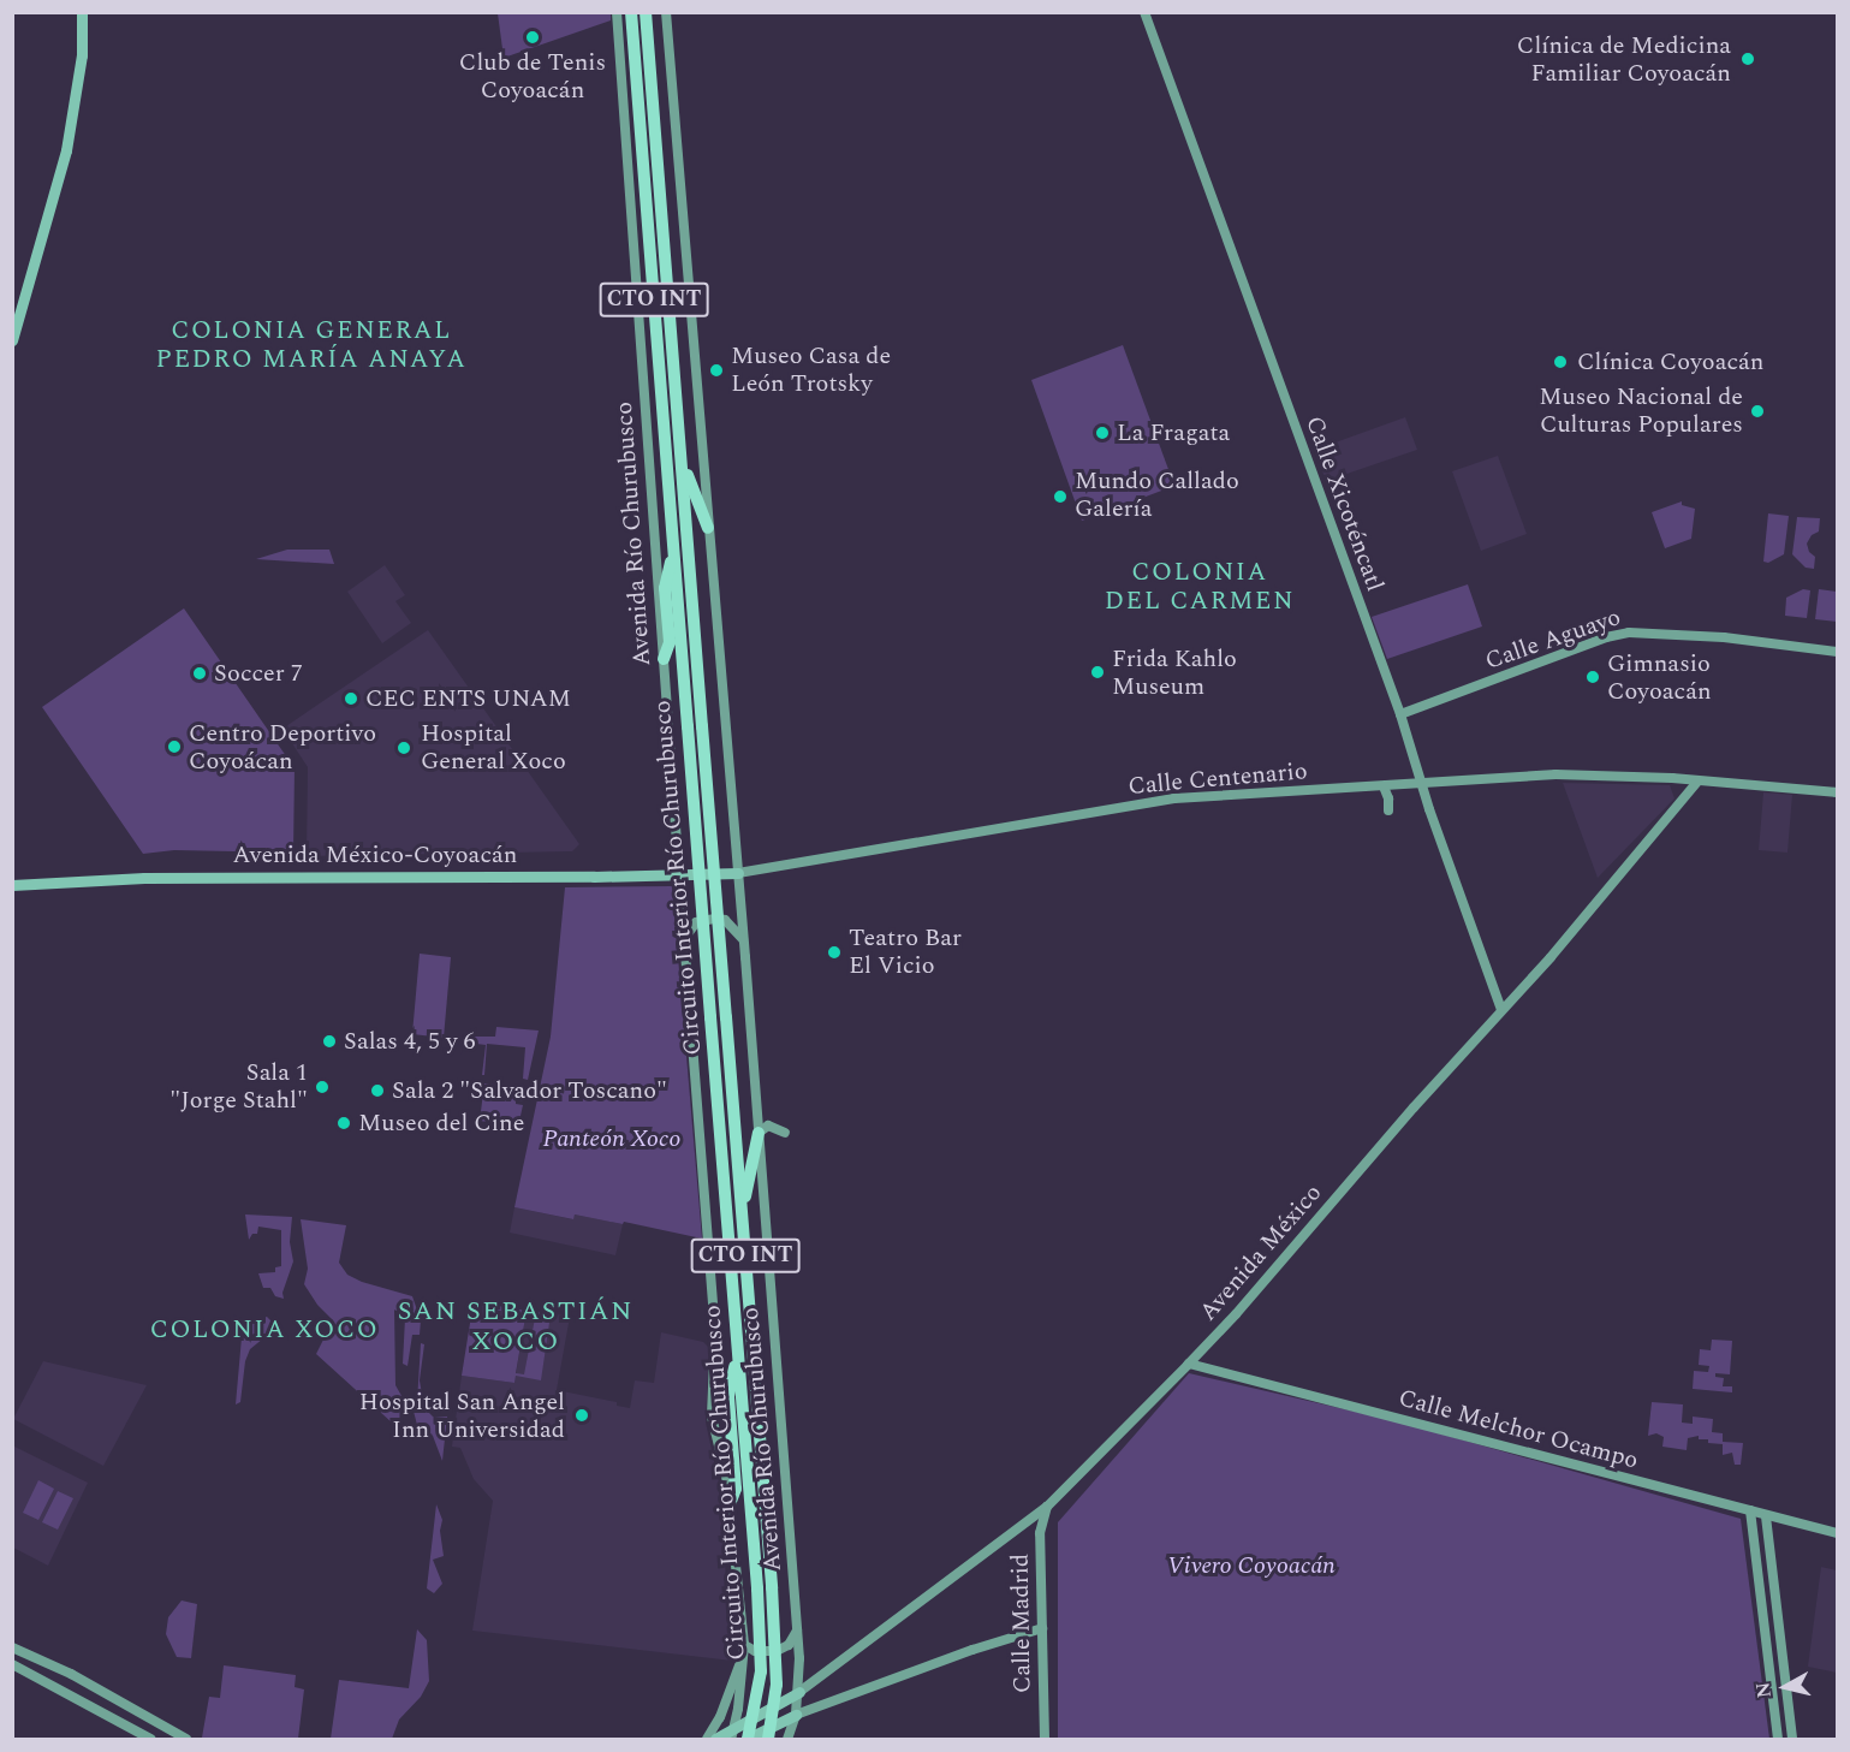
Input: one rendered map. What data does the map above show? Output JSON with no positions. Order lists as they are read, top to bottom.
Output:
{
  "streets": {
    "highway": ["CTO INT", "Circuito Interior Río Churubusco"],
    "main road": ["Avenida México-Coyoacán"],
    "street": [
      "Calle Xicoténcatl",
      "Avenida Río Churubusco",
      "Calle Aguayo",
      "Calle Centenario",
      "Avenida México",
      "Calle Melchor Ocampo",
      "Calle Madrid"
    ]
  },
  "crossings": [
    ["Calle Xicoténcatl", "Calle Aguayo"],
    ["Calle Xicoténcatl", "Calle Centenario"],
    ["Calle Xicoténcatl", "Avenida México"],
    ["Avenida Río Churubusco", "Calle Centenario"],
    ["Avenida Río Churubusco", "Avenida México-Coyoacán"],
    ["Avenida Río Churubusco", "Avenida México"],
    ["Calle Centenario", "Avenida México-Coyoacán"],
    ["Calle Centenario", "Avenida México"],
    ["Avenida México", "Calle Melchor Ocampo"],
    ["Avenida México", "Calle Madrid"]
  ],
  "districts": [
    "COLONIA GENERAL PEDRO MARÍA ANAYA",
    "COLONIA DEL CARMEN",
    "SAN SEBASTIÁN XOCO",
    "COLONIA XOCO"
  ],
  "parks": ["Panteón Xoco", "Vivero Coyoacán"],
  "places": [
    "Club de Tenis Coyoacán",
    "Clínica de Medicina Familiar Coyoacán",
    "Clínica Coyoacán",
    "Museo Casa de León Trotsky",
    "Museo Nacional de Culturas Populares",
    "La Fragata",
    "Mundo Callado Galería",
    "Frida Kahlo Museum",
    "Soccer 7",
    "Gimnasio Coyoacán",
    "CEC ENTS UNAM",
    "Centro Deportivo Coyoácan",
    "Hospital General Xoco",
    "Teatro Bar El Vicio",
    "Salas 4, 5 y 6",
    "Sala 1 \"Jorge Stahl\"",
    "Sala 2 \"Salvador Toscano\"",
    "Museo del Cine",
    "Hospital San Angel Inn Universidad"
  ],
  "north": "left"
}
